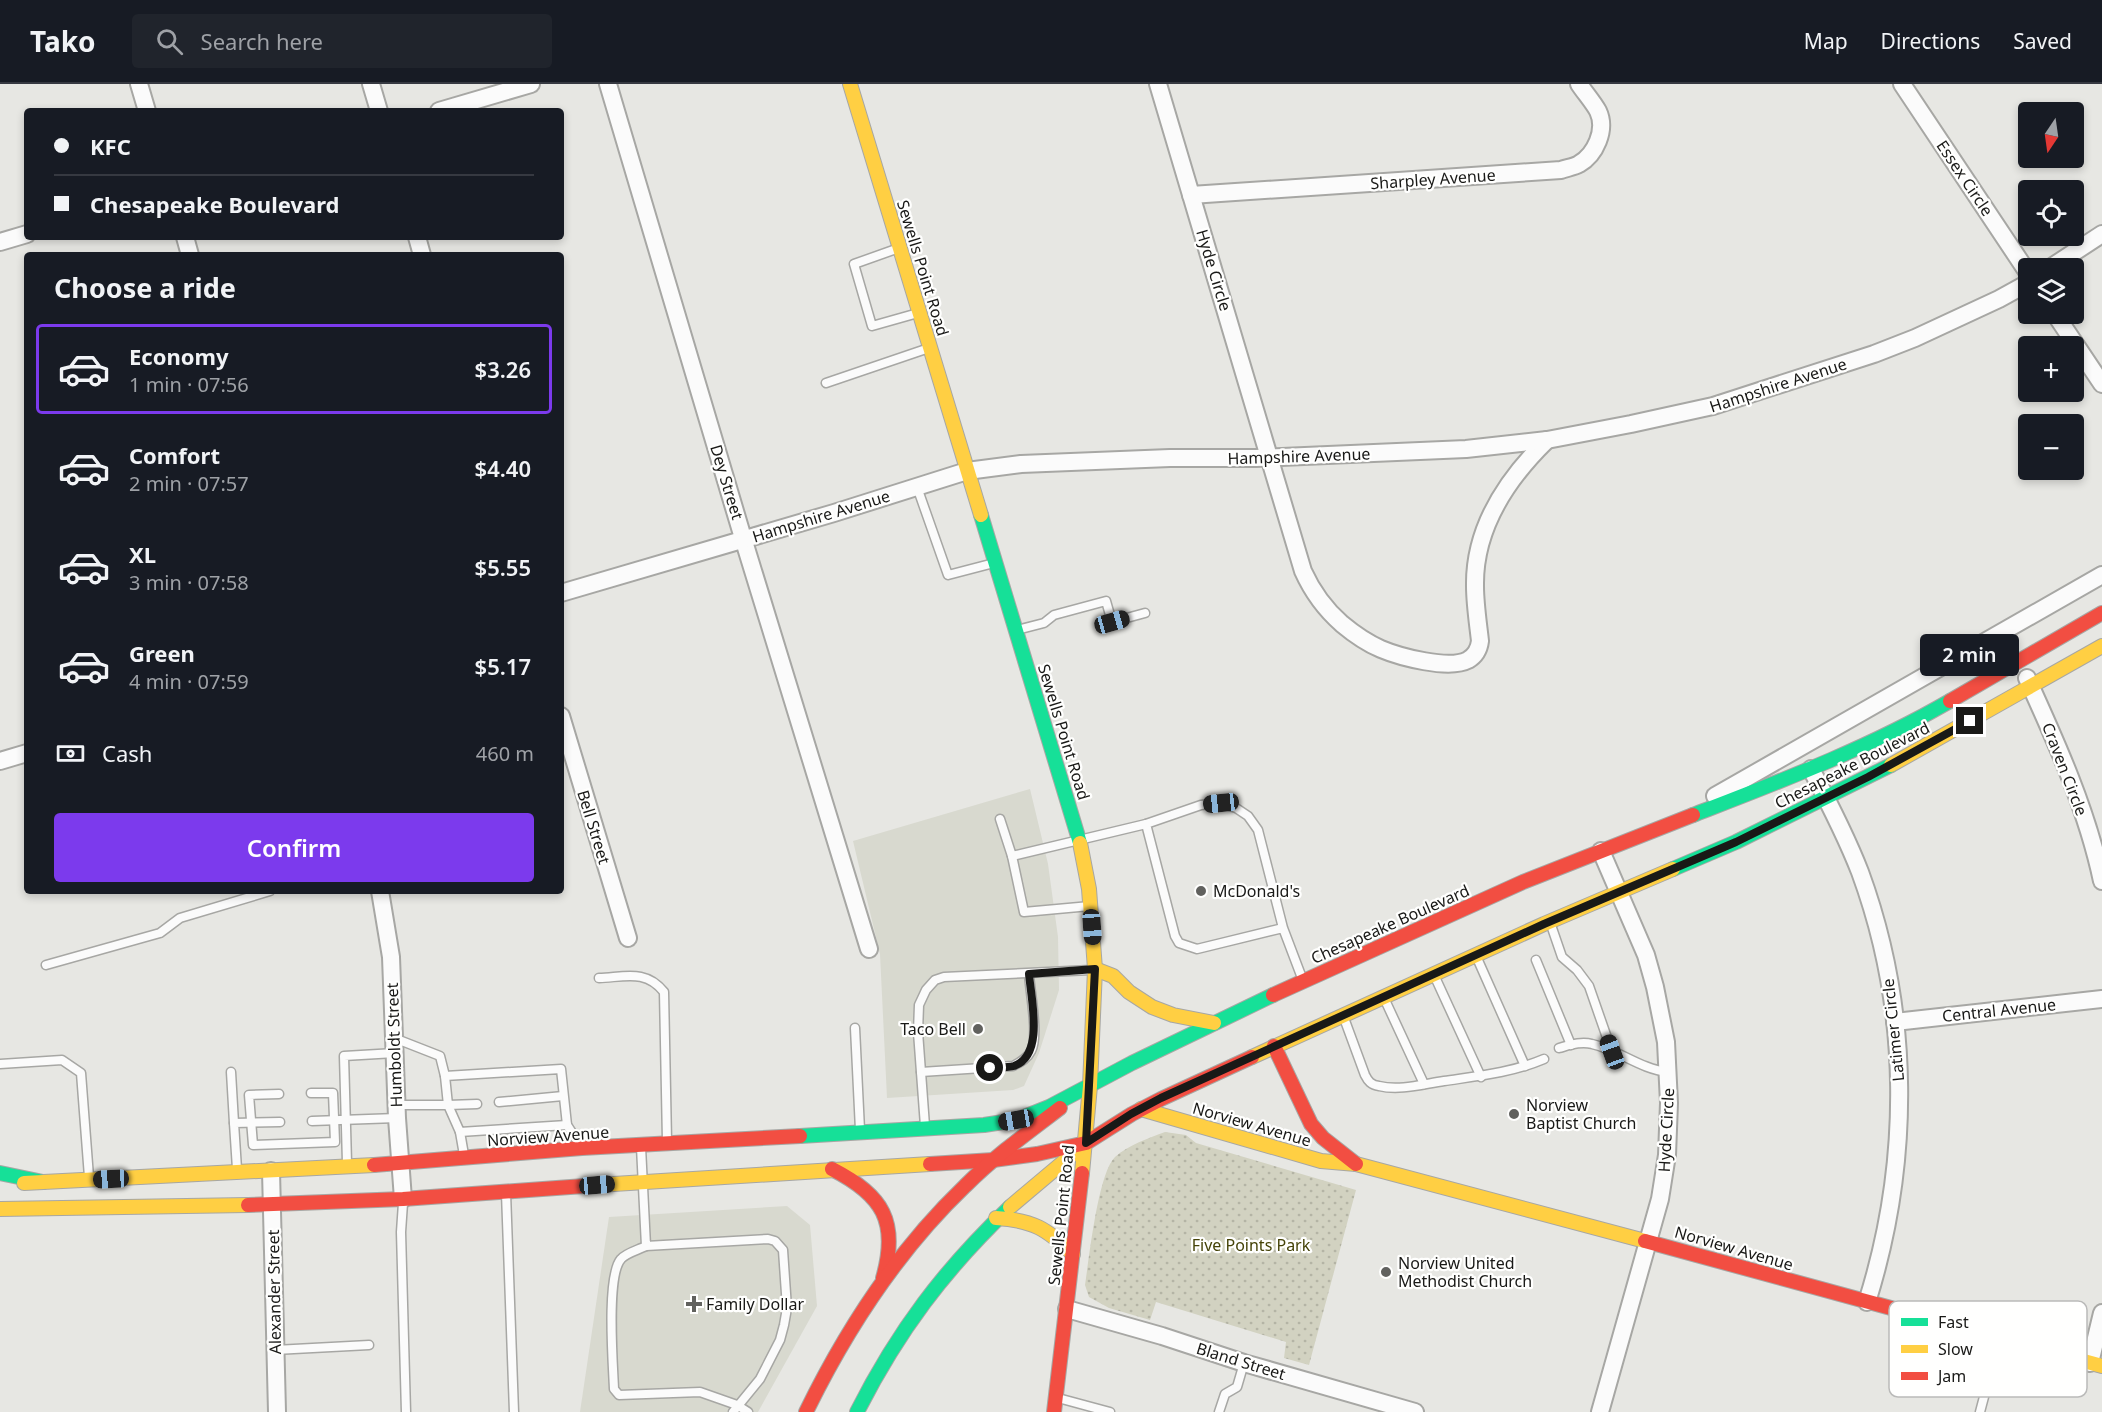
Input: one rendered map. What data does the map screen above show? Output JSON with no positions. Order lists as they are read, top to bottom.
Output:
{
  "streets": {
    "main road": ["Sewells Point Road", "Chesapeake Boulevard", "Norview Avenue"],
    "street": [
      "Essex Circle",
      "Sharpley Avenue",
      "Hyde Circle",
      "Hampshire Avenue",
      "Dey Street",
      "Craven Circle",
      "Bell Street",
      "Central Avenue",
      "Latimer Circle",
      "Humboldt Street",
      "Alexander Street",
      "Bland Street"
    ]
  },
  "crossings": [
    ["Sharpley Avenue", "Hyde Circle"],
    ["Sewells Point Road", "Hampshire Avenue"],
    ["Sewells Point Road", "Chesapeake Boulevard"],
    ["Sewells Point Road", "Norview Avenue"],
    ["Sewells Point Road", "Bland Street"],
    ["Hyde Circle", "Hampshire Avenue"],
    ["Hyde Circle", "Chesapeake Boulevard"],
    ["Hyde Circle", "Norview Avenue"],
    ["Hampshire Avenue", "Dey Street"],
    ["Chesapeake Boulevard", "Craven Circle"],
    ["Chesapeake Boulevard", "Latimer Circle"],
    ["Chesapeake Boulevard", "Norview Avenue"],
    ["Central Avenue", "Latimer Circle"],
    ["Latimer Circle", "Norview Avenue"],
    ["Humboldt Street", "Norview Avenue"],
    ["Norview Avenue", "Alexander Street"]
  ],
  "parks": ["Five Points Park"],
  "places": {
    "other": [
      "McDonald's",
      "Taco Bell",
      "Norview Baptist Church",
      "Norview United Methodist Church"
    ],
    "health": ["Family Dollar"]
  },
  "legend": ["Fast", "Slow", "Jam"],
  "north": "bottom",
  "page": {
    "header": "Tako",
    "search": "Search here",
    "nav": ["Map", "Directions", "Saved"],
    "map_buttons": ["+", "−"],
    "banner": ["KFC", "Chesapeake Boulevard"],
    "heading": "Choose a ride",
    "list": [
      {
        "name": "Economy",
        "note": "1 min · 07:56",
        "value": "$3.26"
      },
      {
        "name": "Comfort",
        "note": "2 min · 07:57",
        "value": "$4.40"
      },
      {
        "name": "XL",
        "note": "3 min · 07:58",
        "value": "$5.55"
      },
      {
        "name": "Green",
        "note": "4 min · 07:59",
        "value": "$5.17"
      }
    ],
    "bubble": "2 min",
    "pay": ["Cash", "460 m"],
    "buttons": "Confirm"
  }
}
